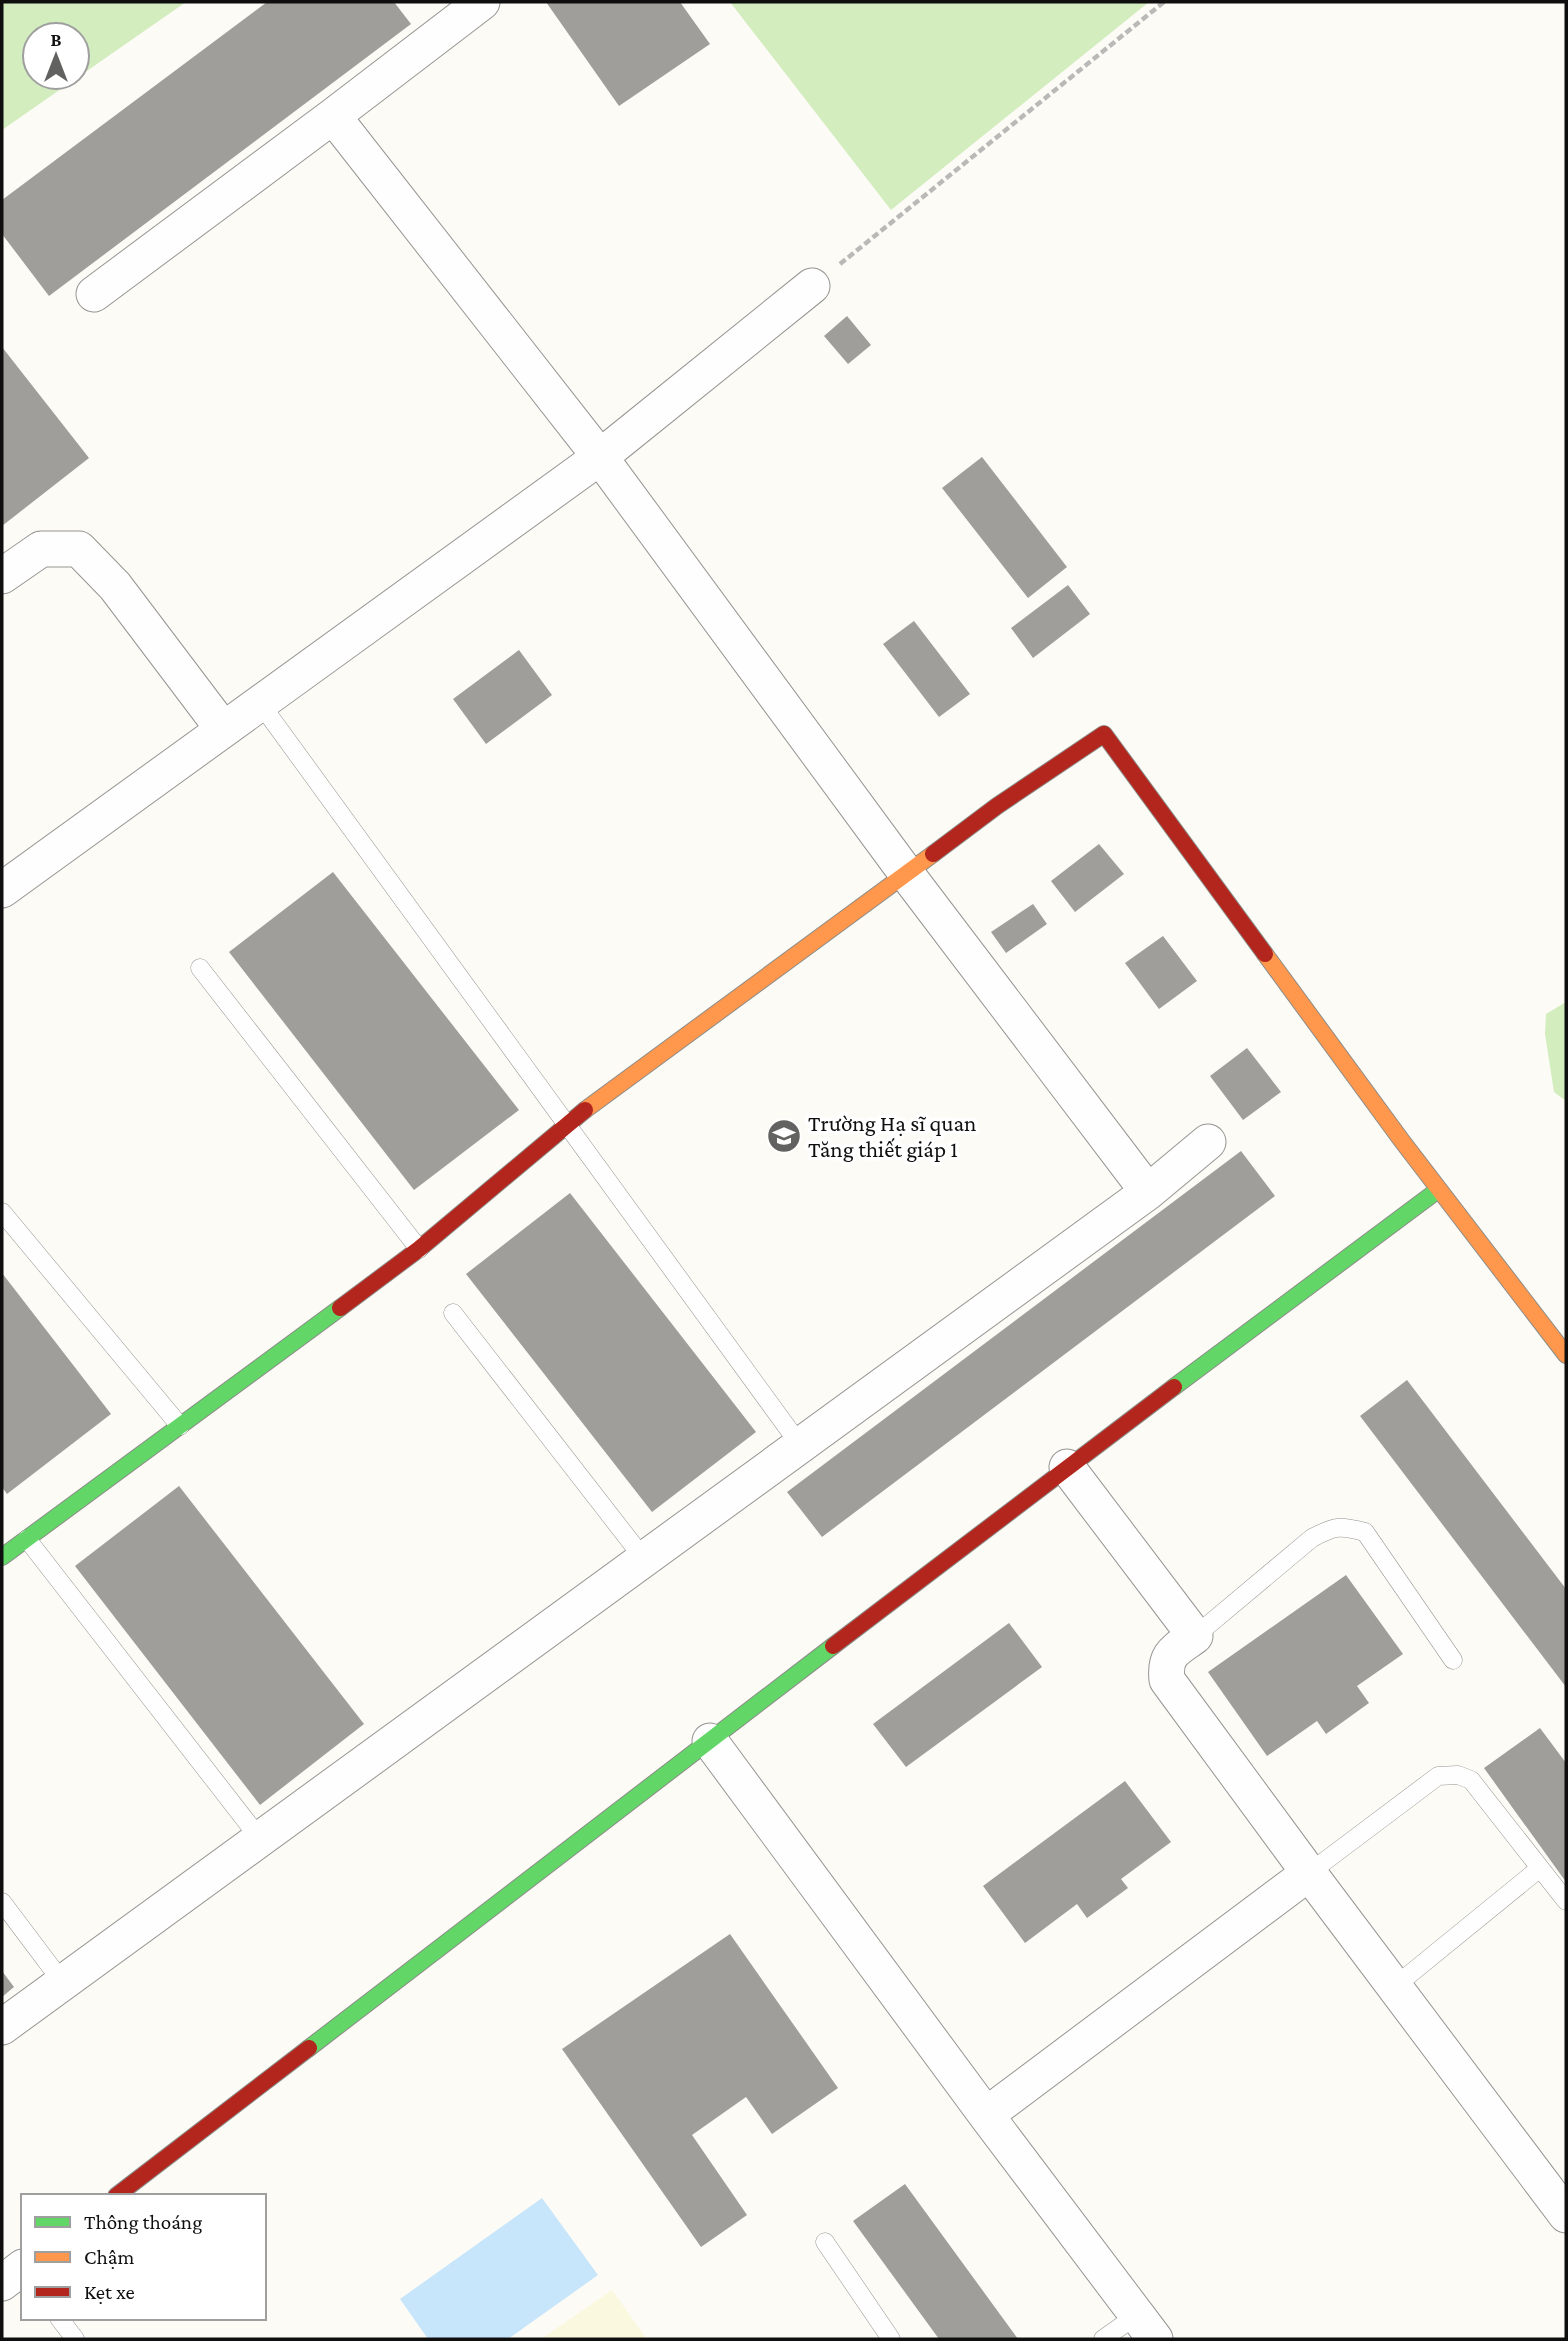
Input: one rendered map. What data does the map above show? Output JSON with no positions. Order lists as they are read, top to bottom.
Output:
{
  "places": {
    "school or university": ["Trường Hạ sĩ quan Tăng thiết giáp 1"]
  },
  "legend": ["Thông thoáng", "Chậm", "Kẹt xe"],
  "north": "top"
}
